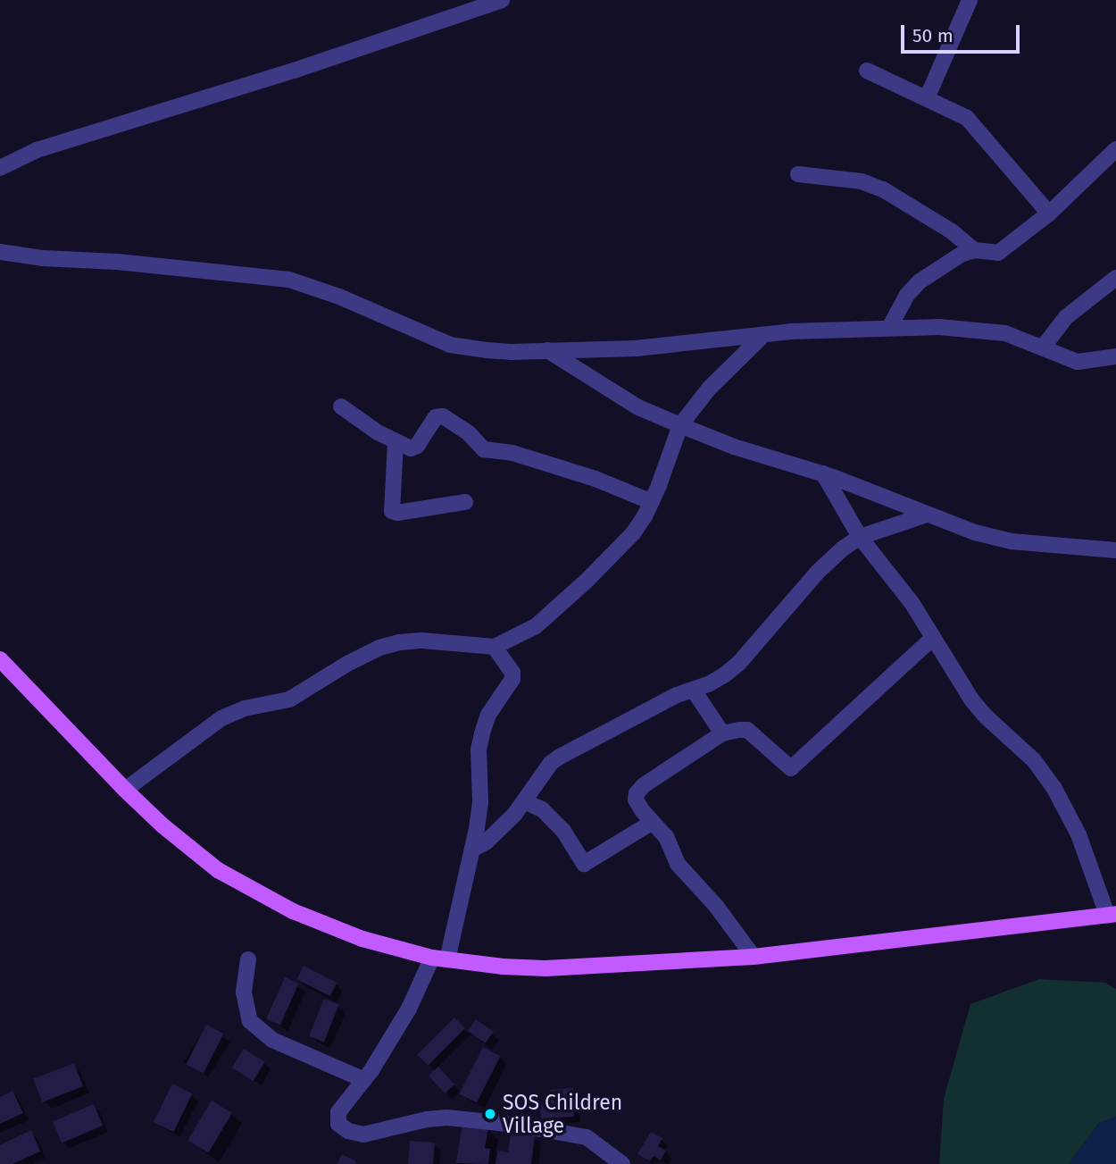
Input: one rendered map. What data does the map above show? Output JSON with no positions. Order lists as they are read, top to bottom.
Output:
{
  "places": ["SOS Children Village"],
  "scale_bar": "50 m"
}
